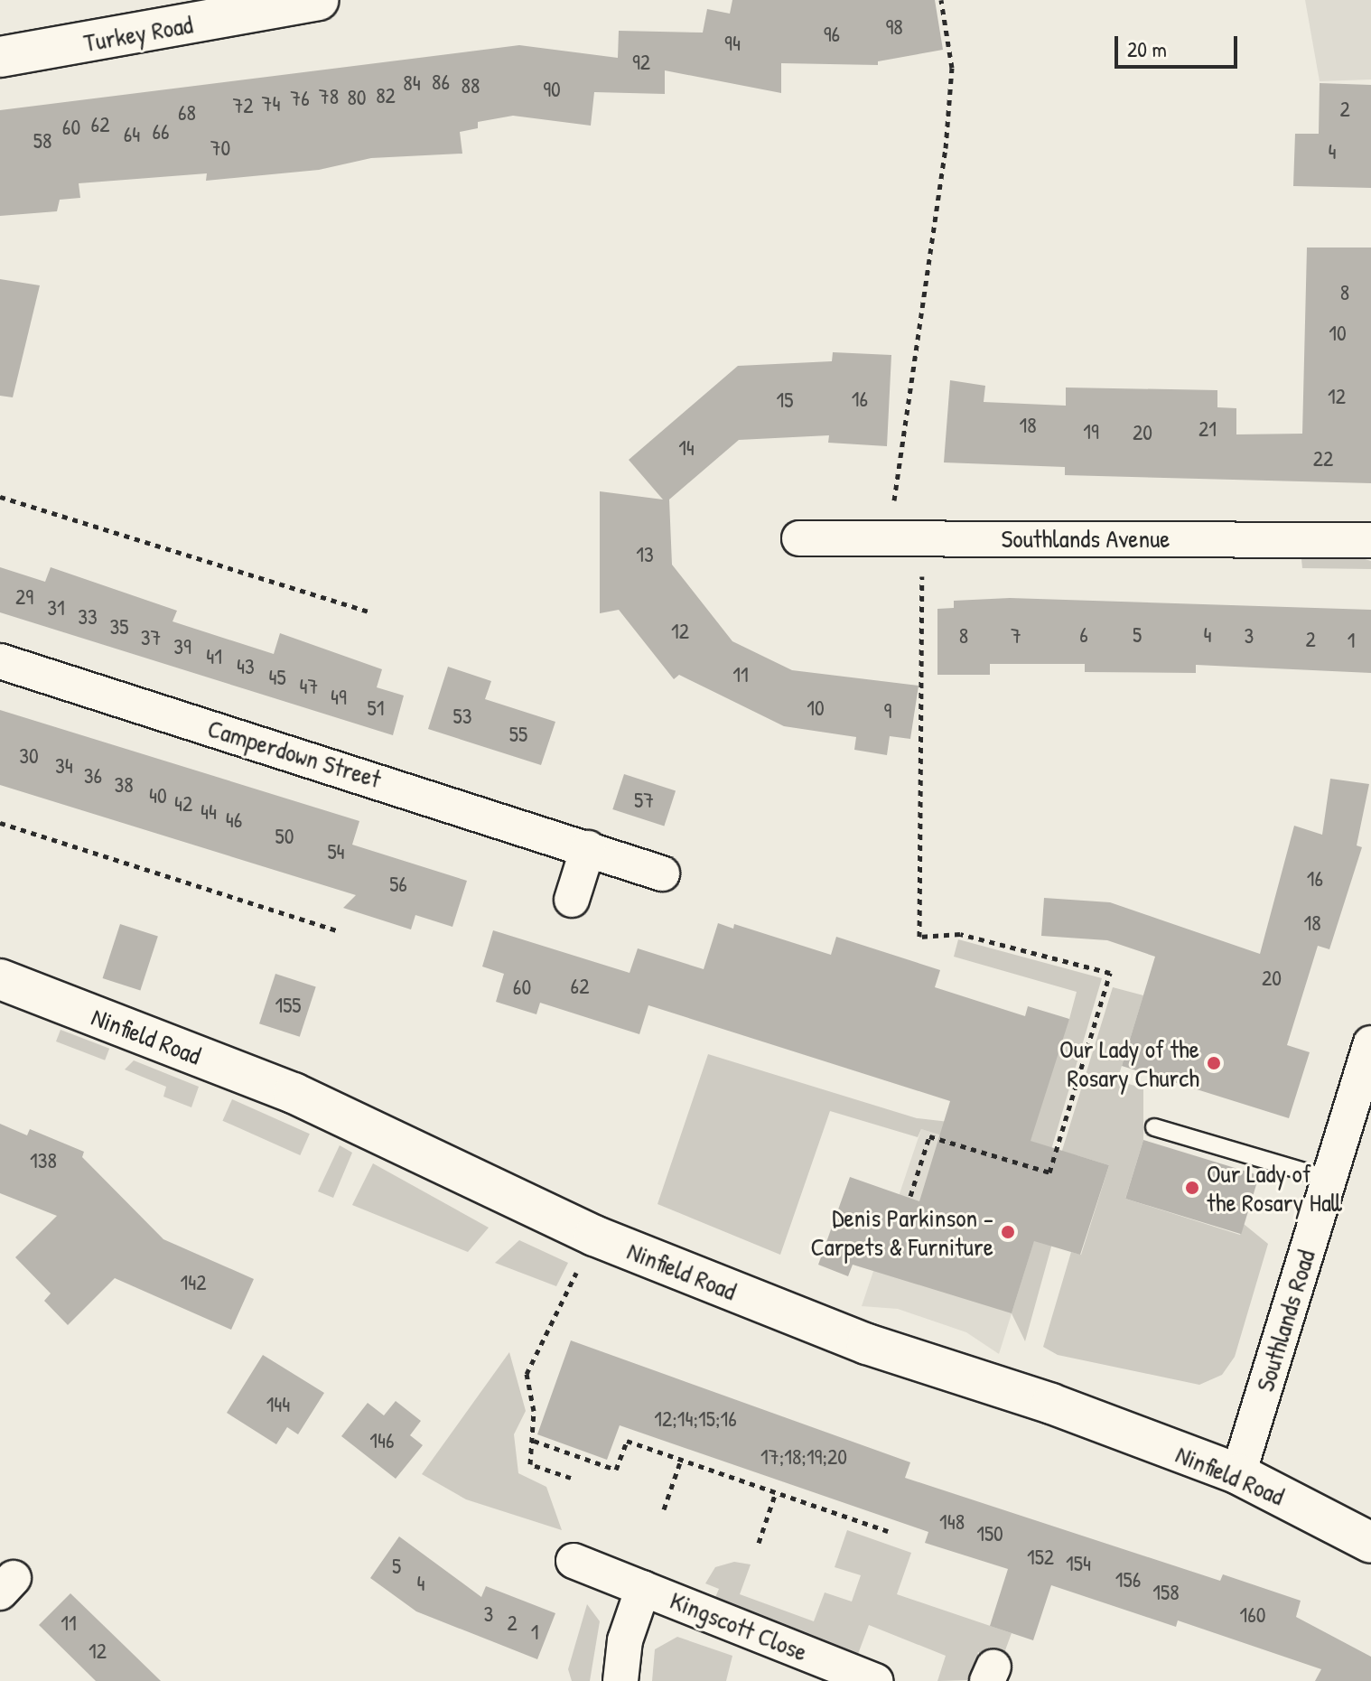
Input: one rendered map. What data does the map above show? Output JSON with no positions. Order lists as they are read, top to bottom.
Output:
{
  "streets": {
    "main road": ["Turkey Road", "Ninfield Road"],
    "street": [
      "Southlands Avenue",
      "Camperdown Street",
      "Southlands Road",
      "Kingscott Close"
    ]
  },
  "crossings": [
    ["Ninfield Road", "Southlands Road"]
  ],
  "places": ["Our Lady of the Rosary Church", "Our Lady of the Rosary Hall", "Denis Parkinson - Carpets & Furniture"],
  "house_numbers": [
    "98",
    "96",
    "94",
    "92",
    "86",
    "84",
    "88",
    "90",
    "82",
    "78",
    "80",
    "76",
    "74",
    "72",
    "2",
    "68",
    "62",
    "60",
    "66",
    "64",
    "58",
    "70",
    "4",
    "8",
    "10",
    "12",
    "16",
    "15",
    "18",
    "21",
    "19",
    "20",
    "14",
    "22",
    "13",
    "29",
    "31",
    "33",
    "35",
    "12",
    "6",
    "5",
    "4",
    "8",
    "7",
    "3",
    "37",
    "2",
    "1",
    "39",
    "41",
    "43",
    "11",
    "45",
    "47",
    "49",
    "51",
    "10",
    "9",
    "53",
    "55",
    "30",
    "34",
    "36",
    "38",
    "40",
    "57",
    "42",
    "44",
    "46",
    "50",
    "54",
    "16",
    "56",
    "18",
    "20",
    "62",
    "60",
    "155",
    "138",
    "142",
    "144",
    "12;14;15;16",
    "146",
    "17;18;19;20",
    "148",
    "150",
    "152",
    "154",
    "5",
    "156",
    "4",
    "158",
    "3",
    "160",
    "11",
    "2",
    "1",
    "12"
  ],
  "scale_bar": "20 m"
}
